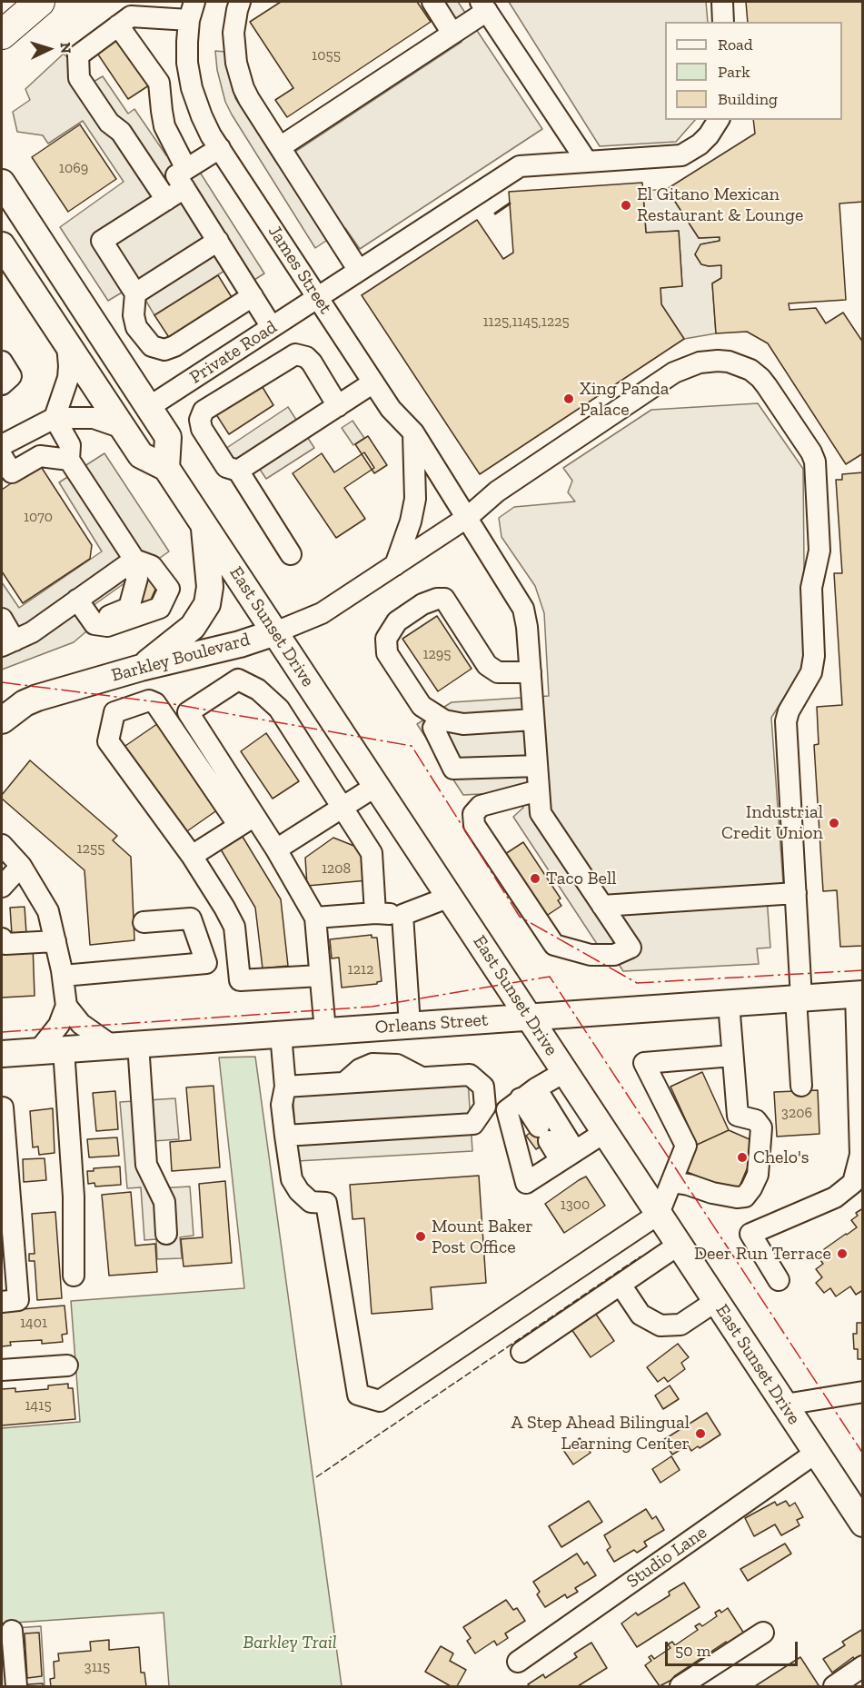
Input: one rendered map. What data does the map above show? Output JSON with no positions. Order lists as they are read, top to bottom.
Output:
{
  "streets": {
    "main road": ["East Sunset Drive", "Barkley Boulevard", "Orleans Street"],
    "street": ["James Street", "Private Road", "Studio Lane"]
  },
  "crossings": [
    ["James Street", "Private Road"],
    ["James Street", "Barkley Boulevard"],
    ["East Sunset Drive", "Barkley Boulevard"],
    ["East Sunset Drive", "Orleans Street"],
    ["East Sunset Drive", "Studio Lane"],
    ["Barkley Boulevard", "Orleans Street"]
  ],
  "parks": ["Barkley Trail"],
  "places": [
    "El Gitano Mexican Restaurant & Lounge",
    "Xing Panda Palace",
    "Industrial Credit Union",
    "Taco Bell",
    "Chelo's",
    "Mount Baker Post Office",
    "Deer Run Terrace",
    "A Step Ahead Bilingual Learning Center"
  ],
  "house_numbers": [
    "1055",
    "1069",
    "1125,1145,1225",
    "1070",
    "1295",
    "1255",
    "1208",
    "1212",
    "3206",
    "1300",
    "1401",
    "1415",
    "3115"
  ],
  "legend": ["Road", "Park", "Building"],
  "scale_bar": "50 m",
  "north": "right"
}
